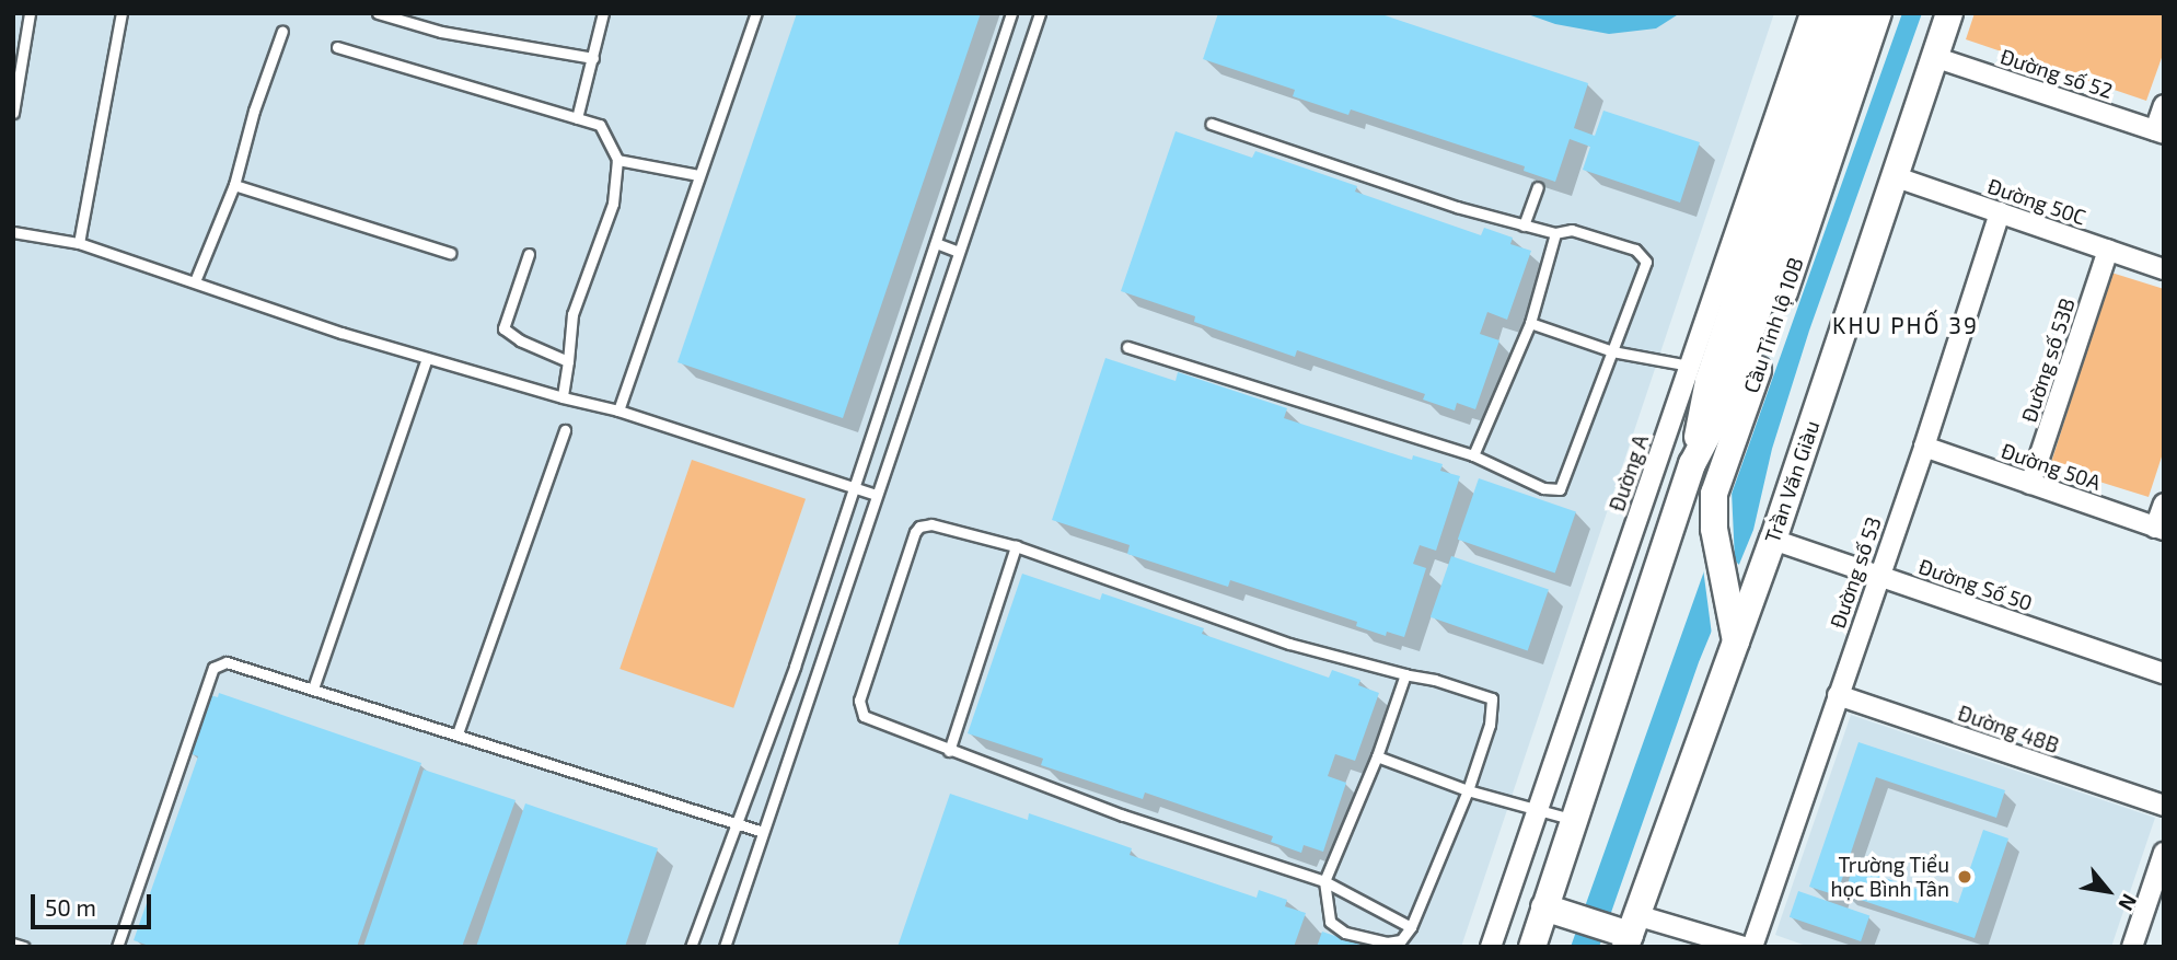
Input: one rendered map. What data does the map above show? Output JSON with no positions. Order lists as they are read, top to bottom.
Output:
{
  "streets": {
    "main road": ["Cầu Tỉnh lộ 10B", "Trần Văn Giàu"],
    "street": [
      "Đường số 52",
      "Đường 50C",
      "Đường số 53B",
      "Đường 50A",
      "Đường A",
      "Đường số 53",
      "Đường Số 50",
      "Đường 48B"
    ]
  },
  "crossings": [
    ["Đường số 52", "Trần Văn Giàu"],
    ["Đường 50C", "Đường số 53B"],
    ["Đường 50C", "Trần Văn Giàu"],
    ["Đường 50C", "Đường số 53"],
    ["Cầu Tỉnh lộ 10B", "Trần Văn Giàu"],
    ["Đường số 53B", "Đường 50A"],
    ["Đường 50A", "Đường số 53"],
    ["Trần Văn Giàu", "Đường Số 50"],
    ["Đường số 53", "Đường Số 50"],
    ["Đường số 53", "Đường 48B"]
  ],
  "districts": ["KHU PHỐ 39"],
  "places": ["Trường Tiểu học Bình Tân"],
  "scale_bar": "50 m",
  "north": "bottom right"
}
